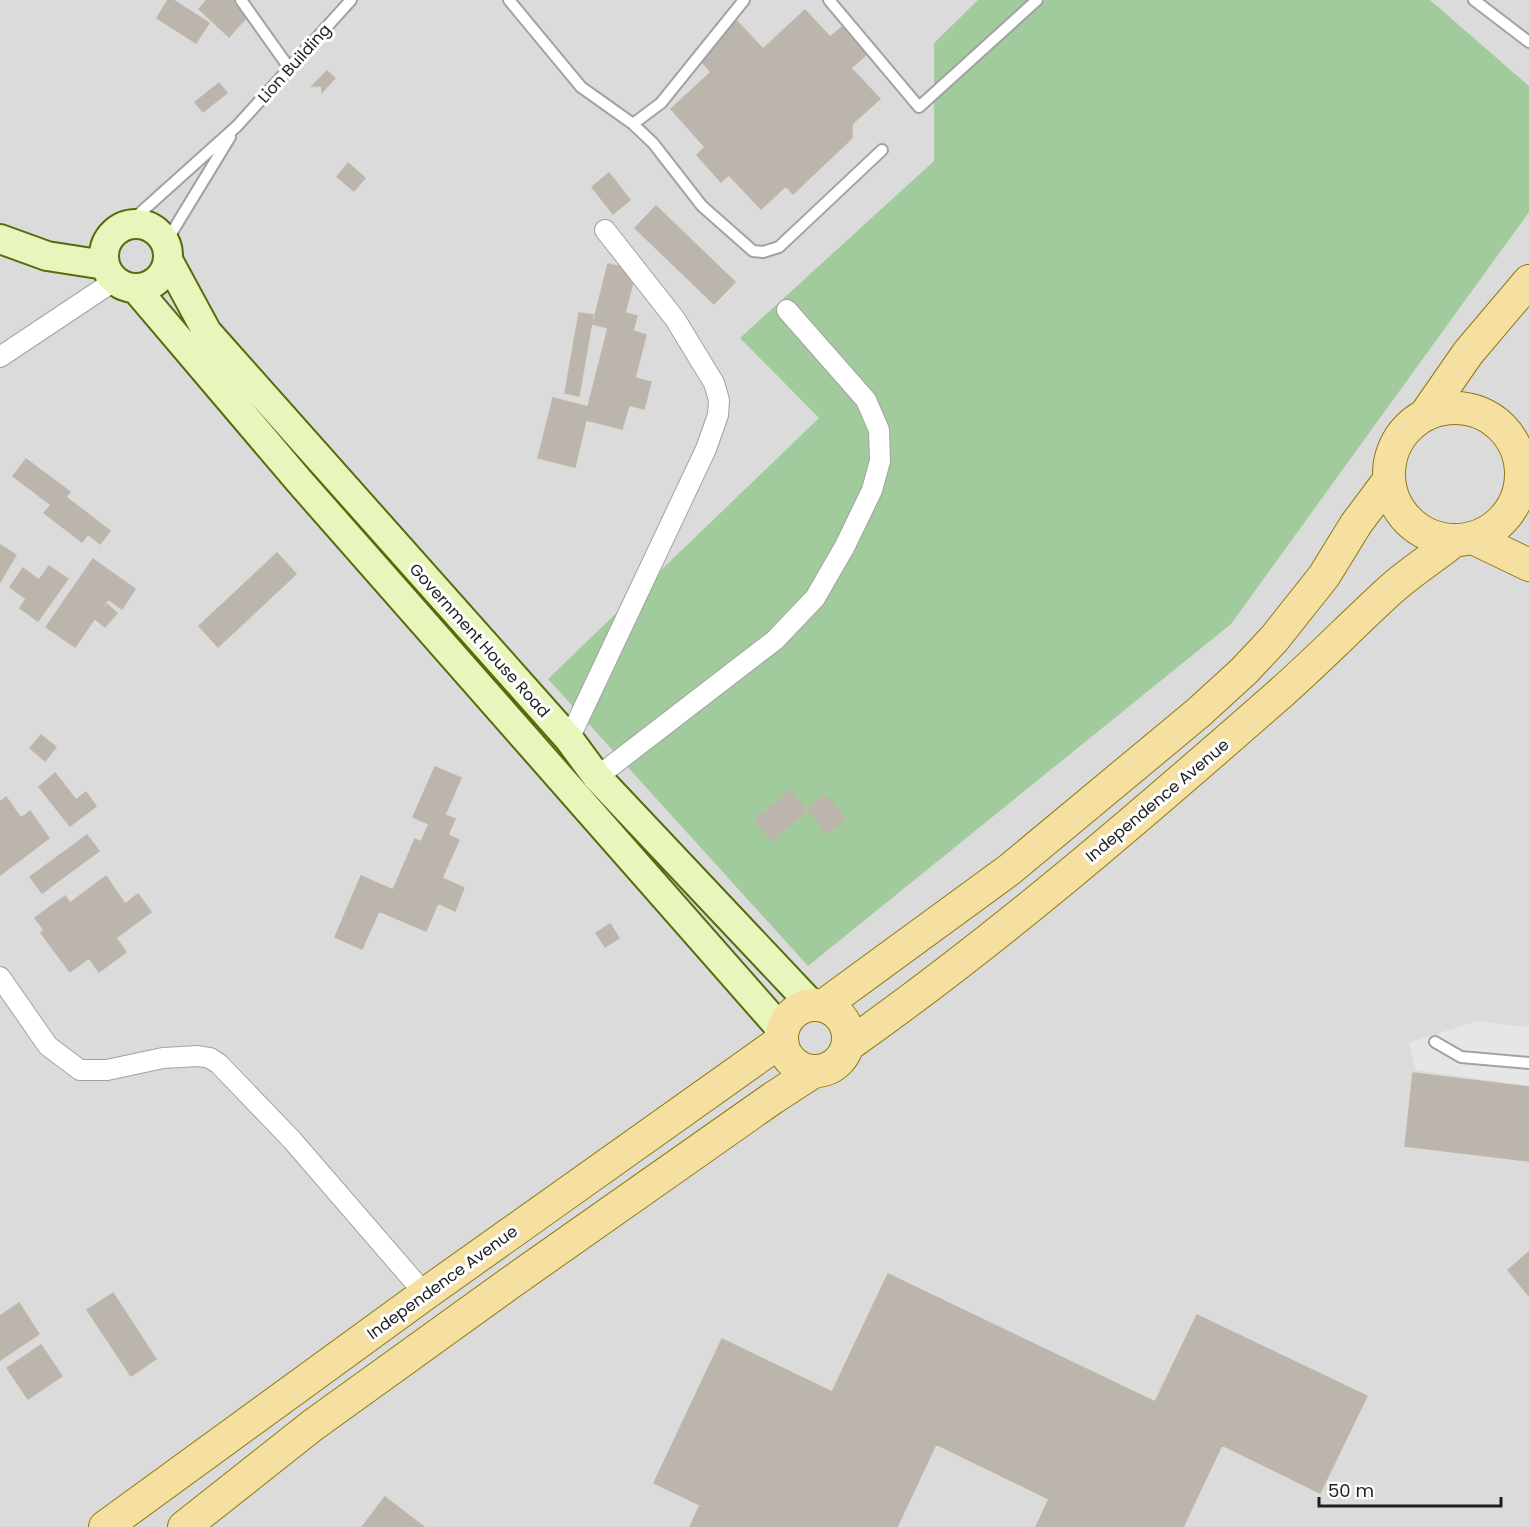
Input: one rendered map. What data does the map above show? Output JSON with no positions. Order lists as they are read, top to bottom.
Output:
{
  "streets": {
    "main road": ["Independence Avenue"],
    "street": ["Government House Road"],
    "lane": ["Lion Building"]
  },
  "crossings": [
    ["Lion Building", "Government House Road"],
    ["Government House Road", "Independence Avenue"]
  ],
  "scale_bar": "50 m"
}
